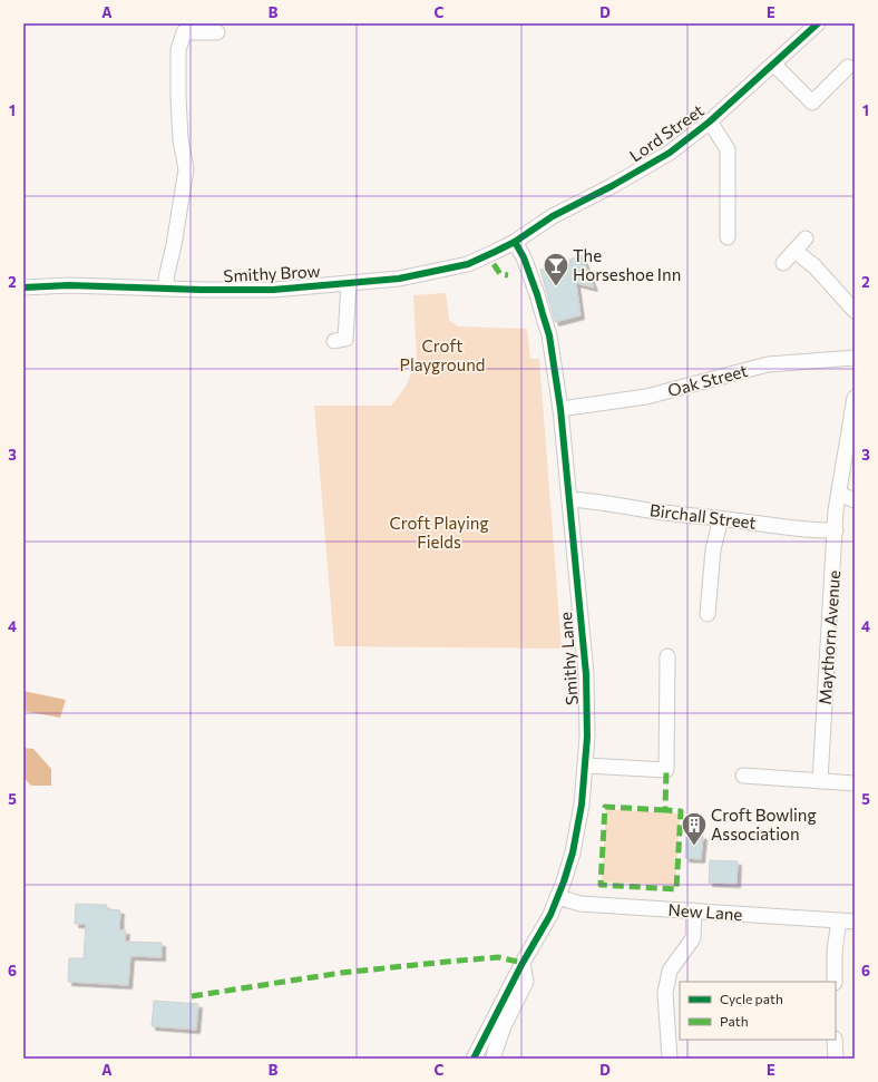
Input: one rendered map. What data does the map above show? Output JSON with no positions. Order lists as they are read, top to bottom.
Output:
{
  "streets": {
    "street": [
      "Lord Street",
      "Smithy Brow",
      "Oak Street",
      "Birchall Street",
      "Maythorn Avenue",
      "Smithy Lane",
      "New Lane"
    ]
  },
  "crossings": [
    ["Lord Street", "Smithy Brow"],
    ["Lord Street", "Smithy Lane"],
    ["Smithy Brow", "Smithy Lane"],
    ["Oak Street", "Smithy Lane"],
    ["Birchall Street", "Maythorn Avenue"],
    ["Birchall Street", "Smithy Lane"],
    ["Smithy Lane", "New Lane"]
  ],
  "parks": ["Croft Playground", "Croft Playing Fields"],
  "places": {
    "bar": ["The Horseshoe Inn"],
    "building": ["Croft Bowling Association"]
  },
  "legend": ["Cycle path", "Path"],
  "grid": {
    "columns": [
      "A",
      "B",
      "C",
      "D",
      "E"
    ],
    "rows": [
      "1",
      "2",
      "3",
      "4",
      "5",
      "6"
    ]
  }
}
